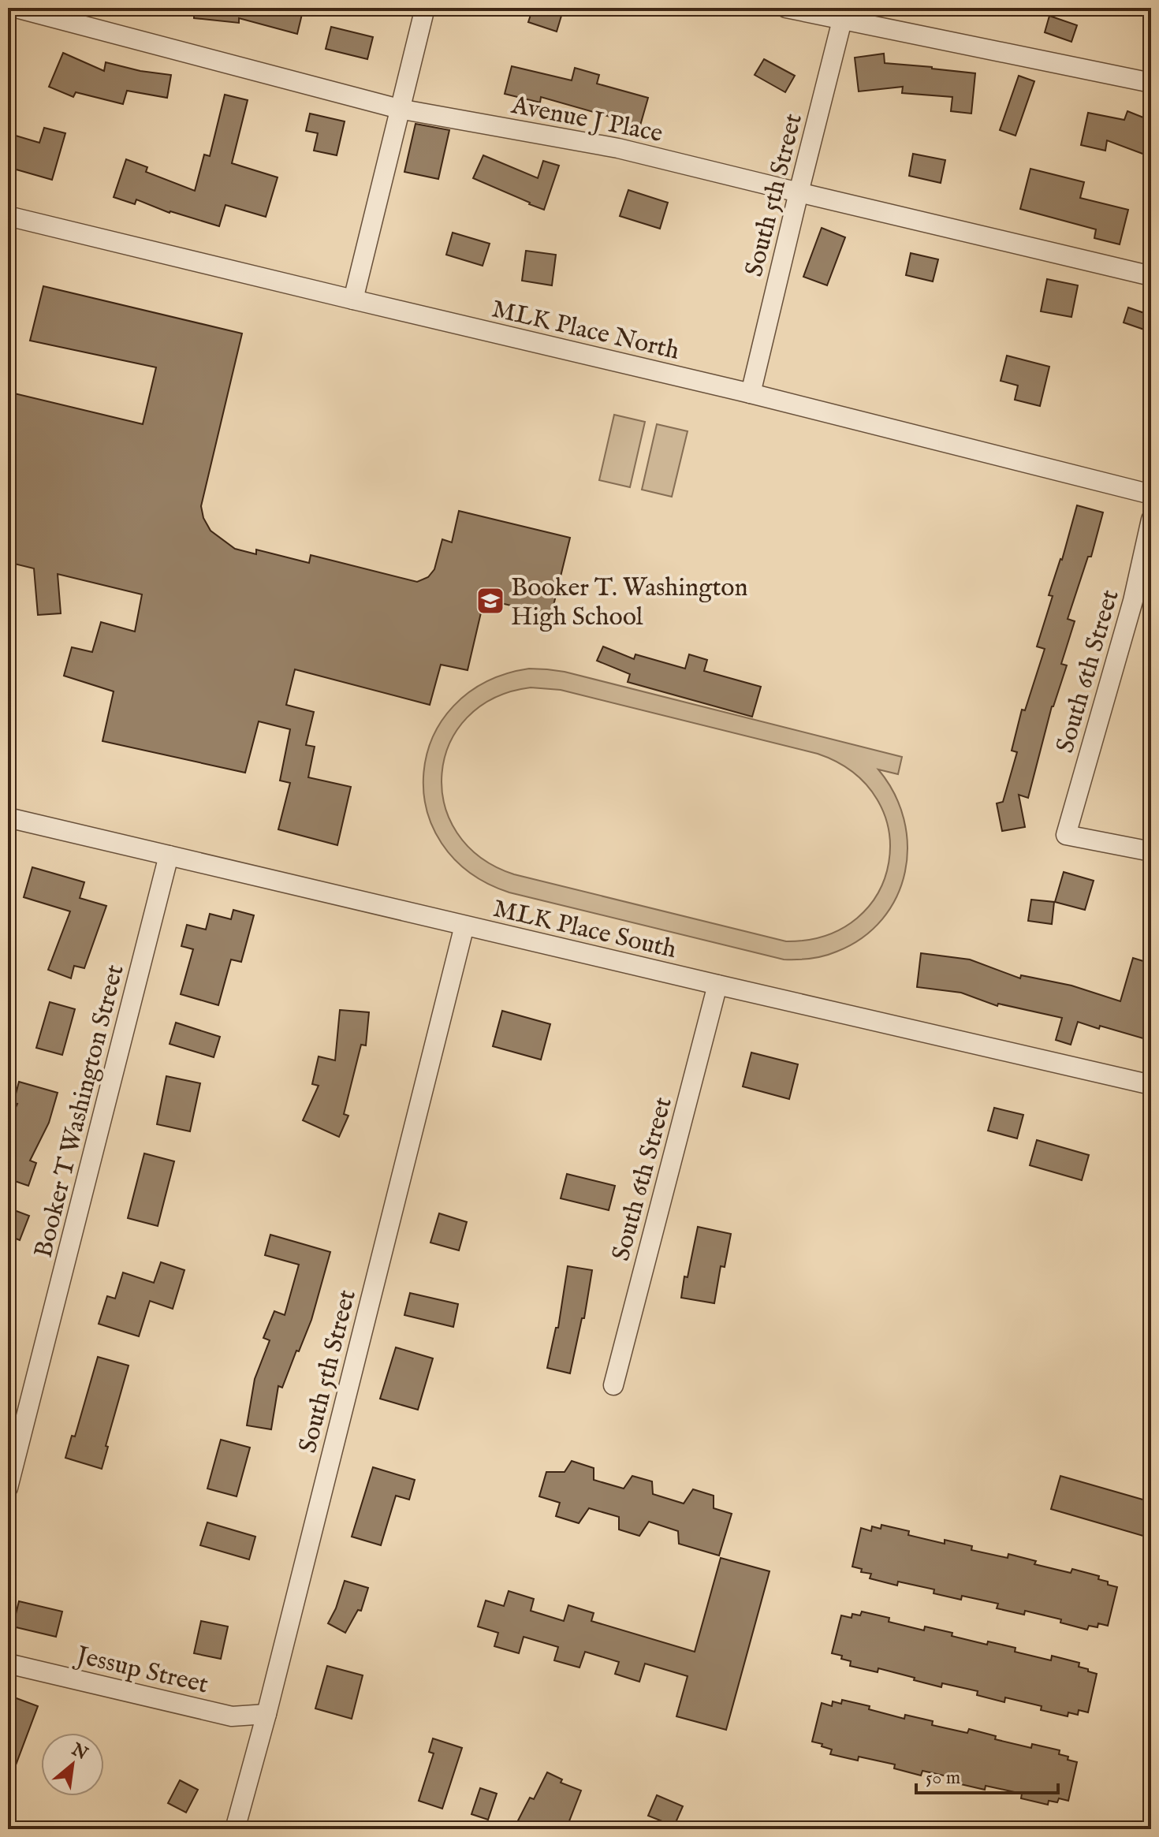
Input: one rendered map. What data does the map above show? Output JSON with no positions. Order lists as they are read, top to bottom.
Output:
{
  "streets": {
    "street": [
      "Avenue J Place",
      "South 5th Street",
      "MLK Place North",
      "South 6th Street",
      "MLK Place South",
      "Booker T Washington Street",
      "Jessup Street"
    ]
  },
  "crossings": [
    ["Avenue J Place", "South 5th Street"],
    ["South 5th Street", "MLK Place North"],
    ["South 5th Street", "MLK Place South"],
    ["South 5th Street", "Jessup Street"],
    ["South 6th Street", "MLK Place South"],
    ["MLK Place South", "Booker T Washington Street"]
  ],
  "places": {
    "school or university": ["Booker T. Washington High School"]
  },
  "scale_bar": "50 m",
  "north": "top right"
}
